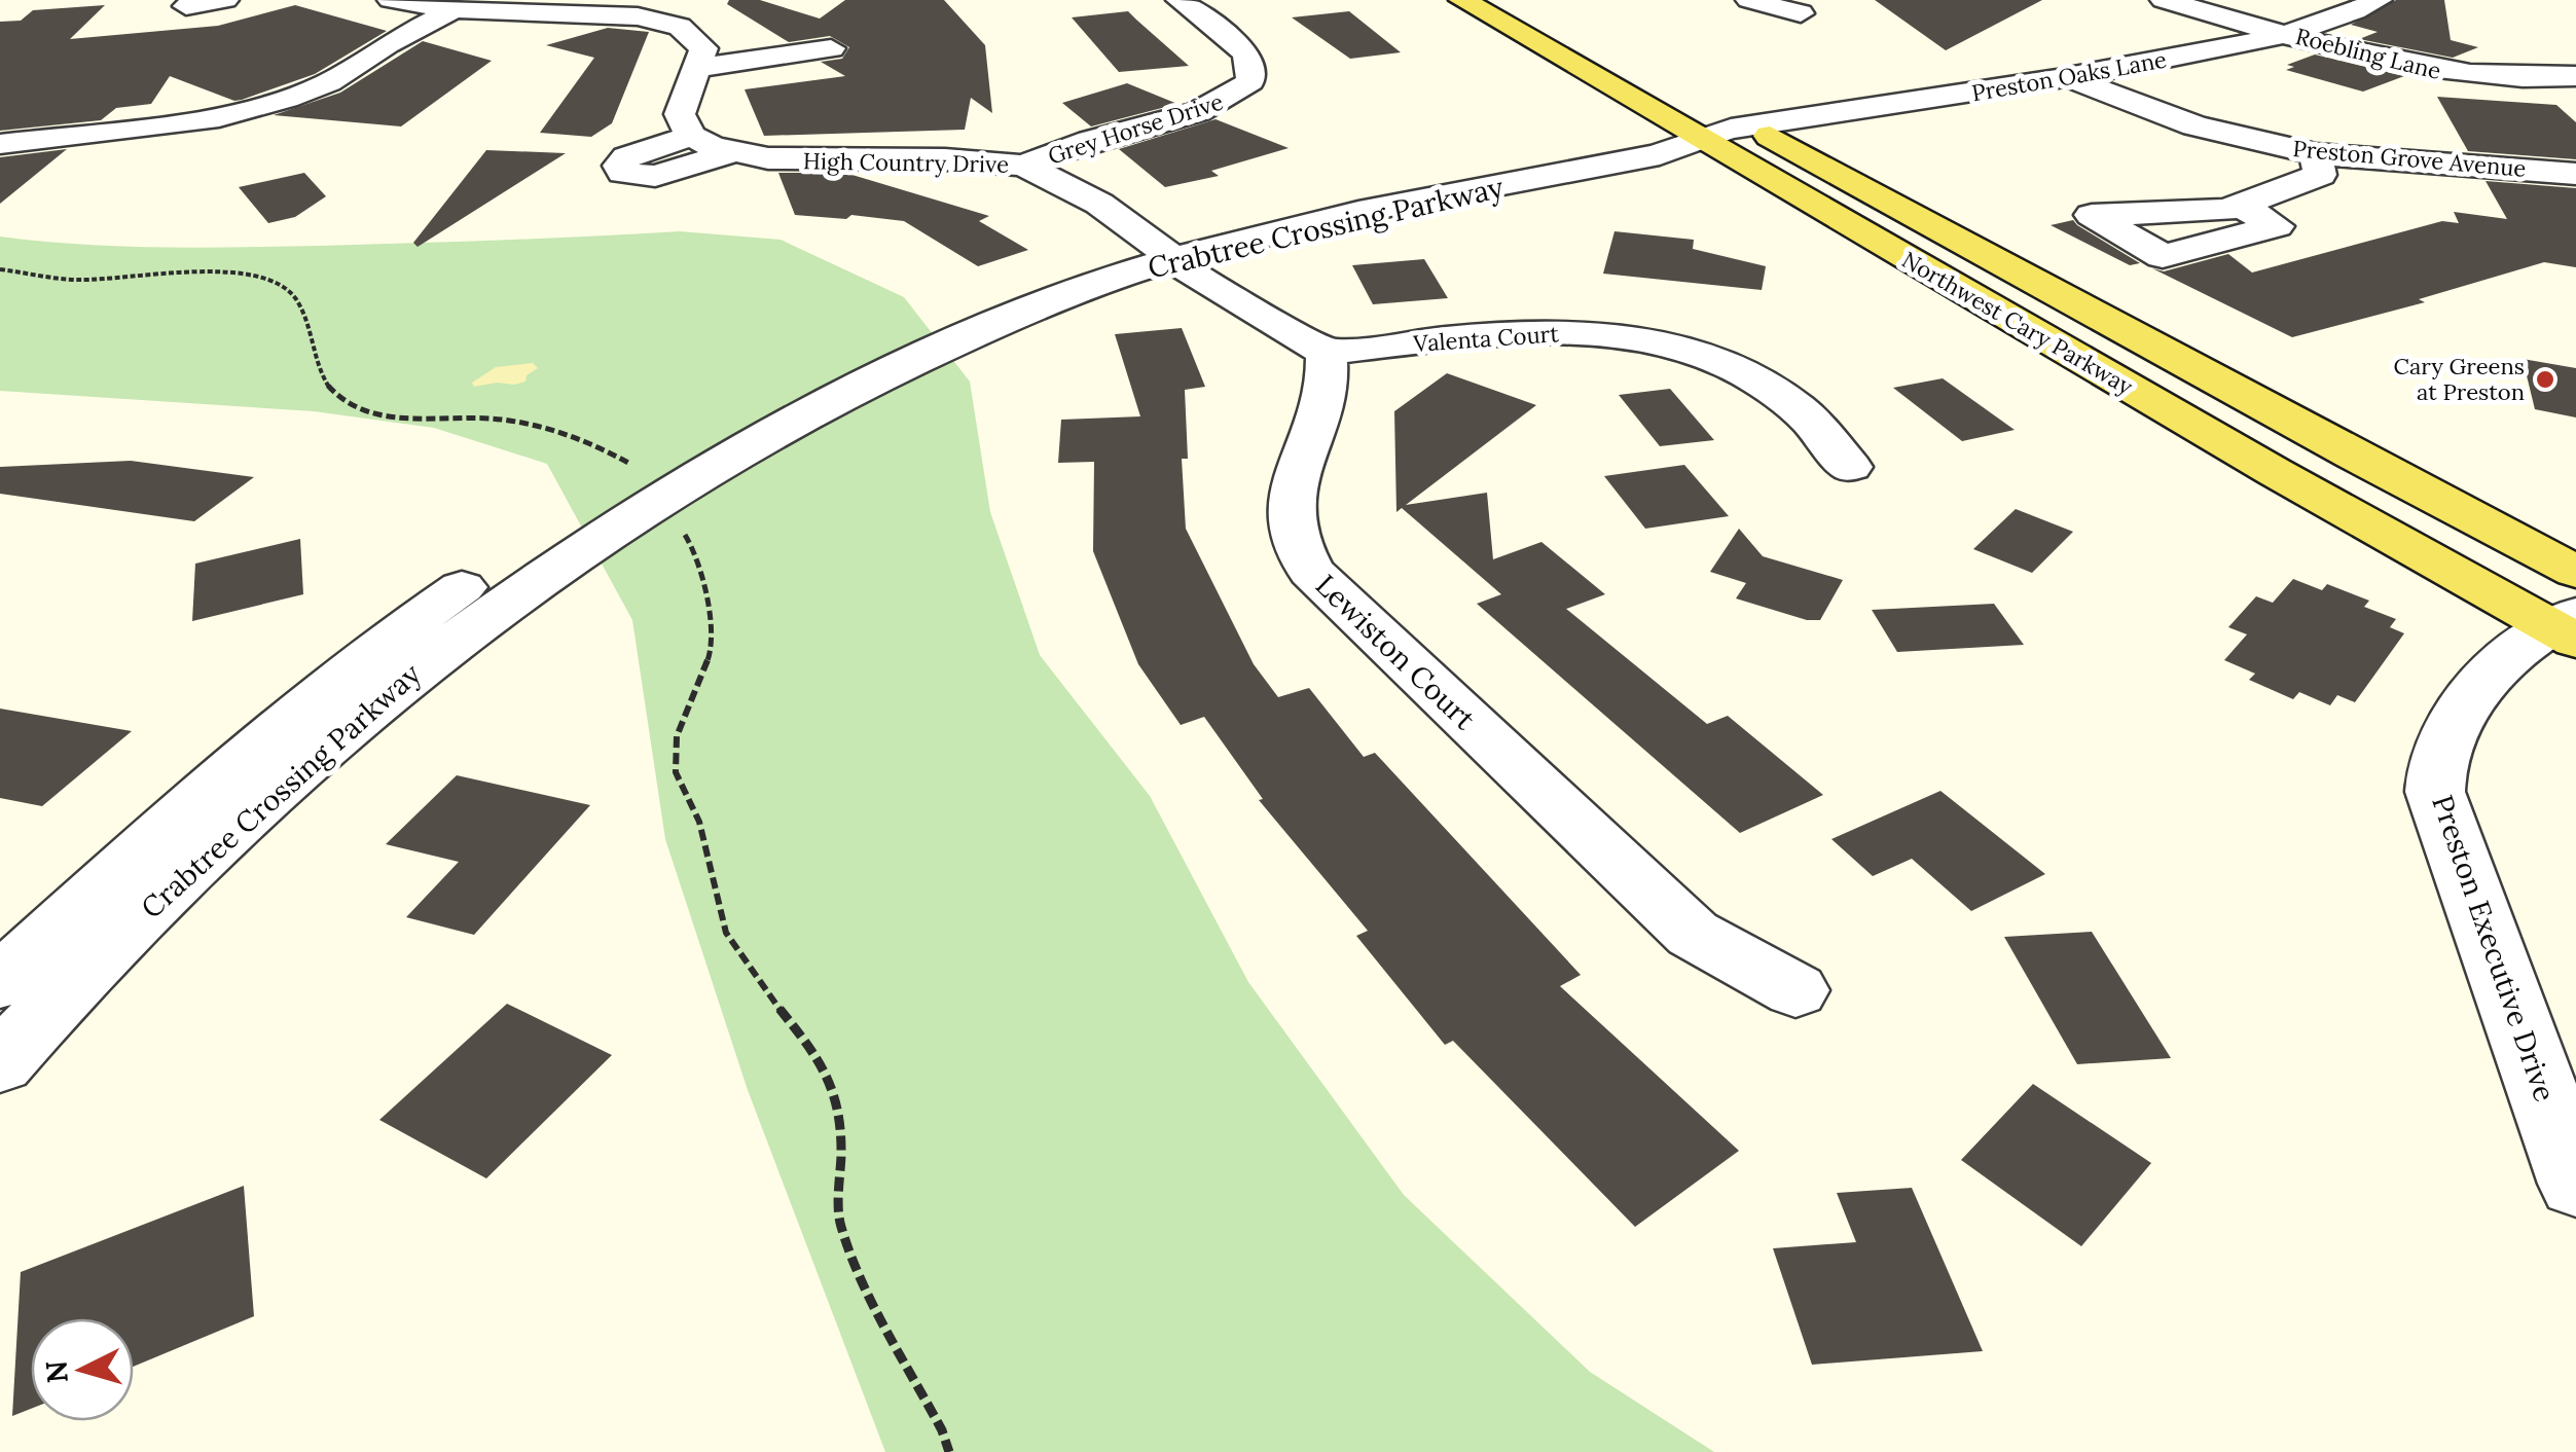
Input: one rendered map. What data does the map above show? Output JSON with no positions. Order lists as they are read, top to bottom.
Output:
{
  "streets": {
    "main road": ["Northwest Cary Parkway"],
    "street": [
      "Roebling Lane",
      "Preston Oaks Lane",
      "Grey Horse Drive",
      "Preston Grove Avenue",
      "High Country Drive",
      "Crabtree Crossing Parkway",
      "Valenta Court",
      "Lewiston Court",
      "Preston Executive Drive"
    ]
  },
  "crossings": [
    ["Roebling Lane", "Preston Oaks Lane"],
    ["Preston Oaks Lane", "Preston Grove Avenue"],
    ["Preston Oaks Lane", "Crabtree Crossing Parkway"],
    ["Preston Oaks Lane", "Northwest Cary Parkway"],
    ["Grey Horse Drive", "High Country Drive"],
    ["High Country Drive", "Crabtree Crossing Parkway"],
    ["Crabtree Crossing Parkway", "Northwest Cary Parkway"],
    ["Northwest Cary Parkway", "Preston Executive Drive"],
    ["Valenta Court", "Lewiston Court"]
  ],
  "places": ["Cary Greens at Preston"],
  "north": "left"
}
